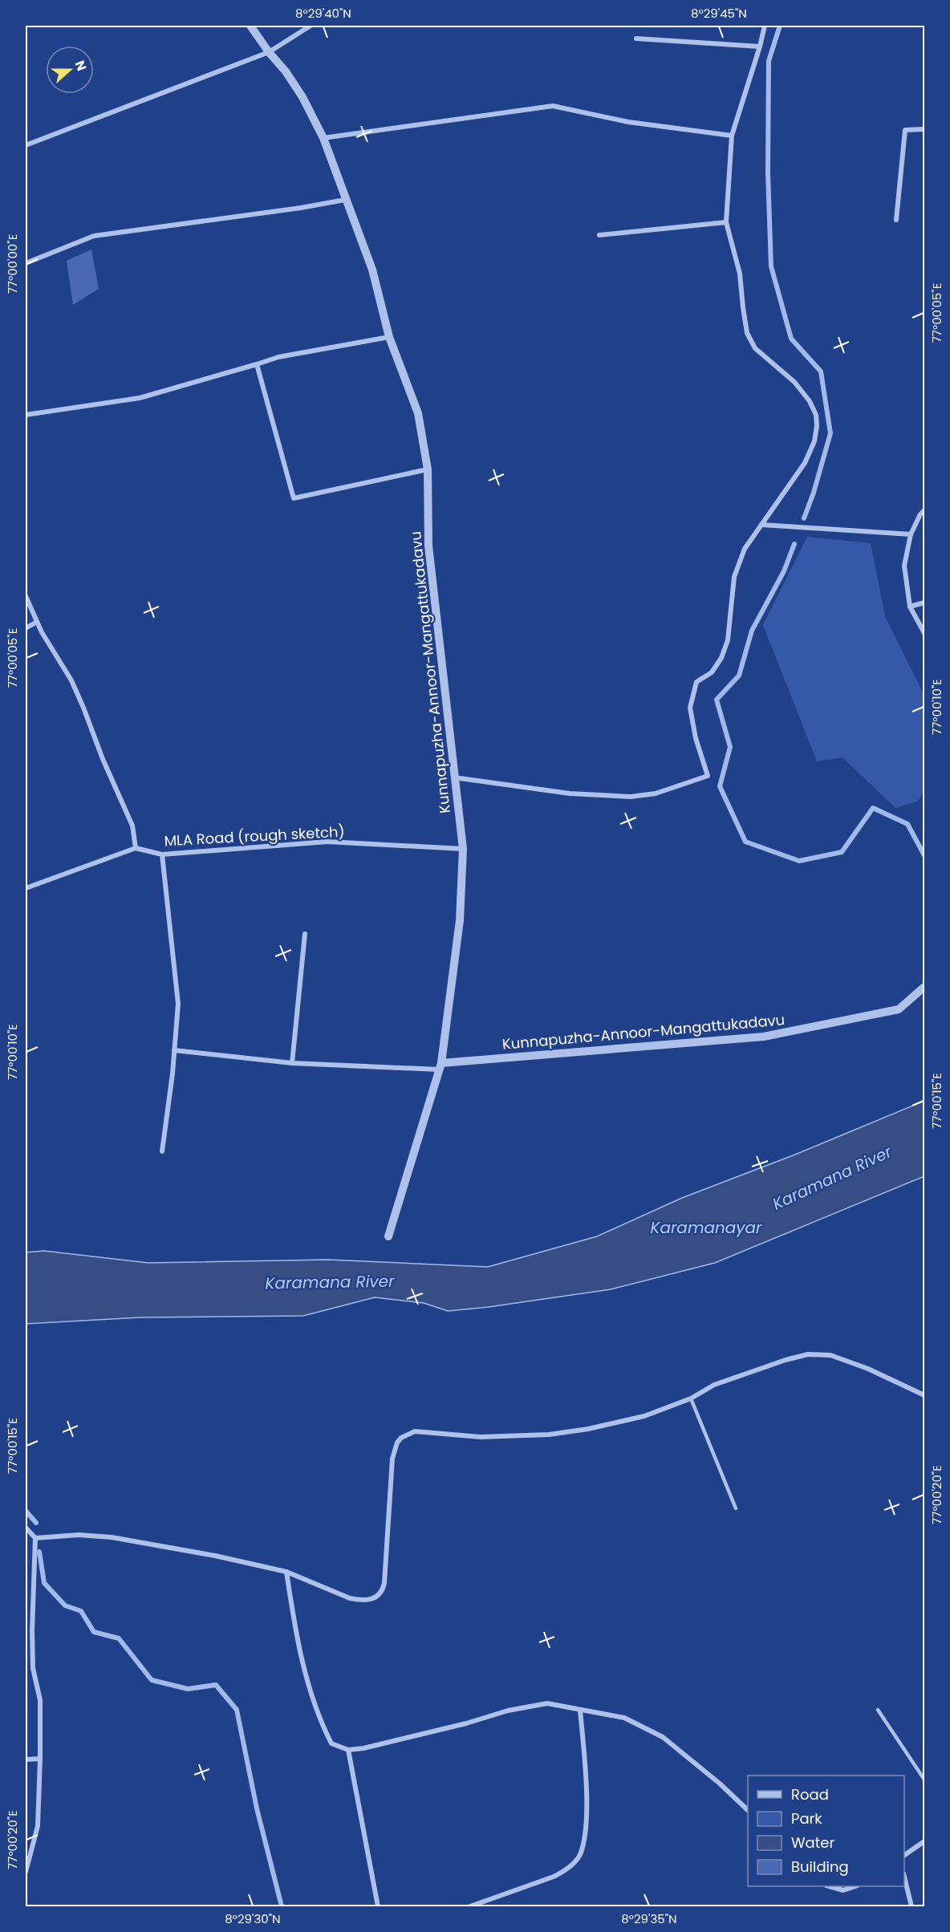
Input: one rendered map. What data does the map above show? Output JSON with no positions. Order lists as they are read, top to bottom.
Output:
{
  "streets": {
    "street": ["Kunnapuzha-Annoor-Mangattukadavu", "MLA Road (rough sketch)"]
  },
  "crossings": [
    ["Kunnapuzha-Annoor-Mangattukadavu", "MLA Road (rough sketch)"]
  ],
  "water": ["Karamana River", "Karamanayar"],
  "legend": [
    "Road",
    "Park",
    "Water",
    "Building"
  ],
  "north": "right",
  "coordinates": [
    "8°29'40\"N",
    "8°29'45\"N",
    "77°00'00\"E",
    "77°00'05\"E",
    "77°00'10\"E",
    "77°00'15\"E",
    "77°00'20\"E",
    "8°29'30\"N",
    "8°29'35\"N"
  ]
}
